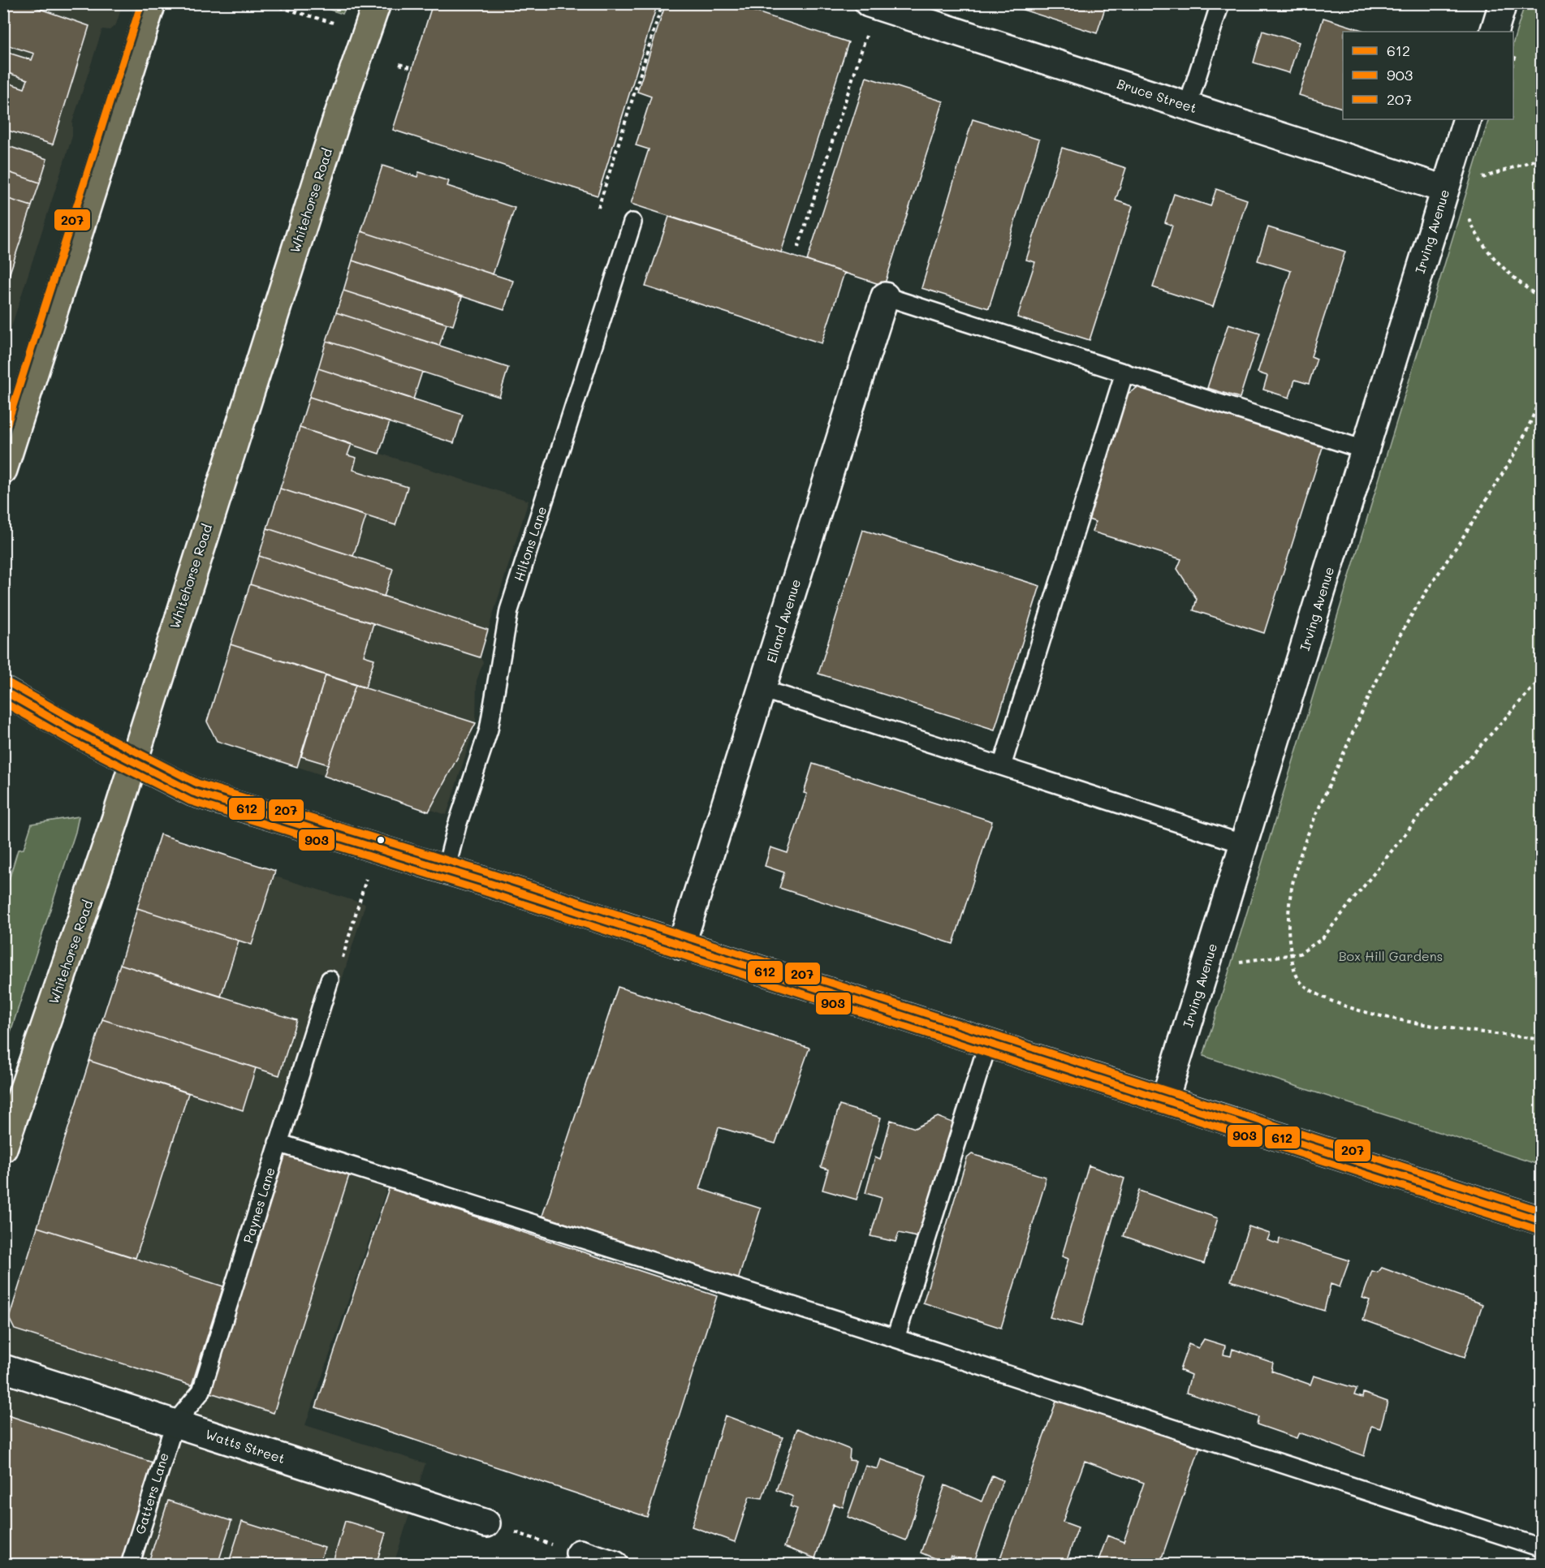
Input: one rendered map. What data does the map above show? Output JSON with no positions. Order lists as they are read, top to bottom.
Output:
{
  "streets": {
    "main road": ["Whitehorse Road"],
    "street": [
      "Bruce Street",
      "Irving Avenue",
      "Elland Avenue",
      "Watts Street"
    ],
    "lane": ["Hiltons Lane", "Paynes Lane", "Gatters Lane"]
  },
  "crossings": [
    ["Bruce Street", "Irving Avenue"],
    ["Paynes Lane", "Watts Street"],
    ["Paynes Lane", "Gatters Lane"],
    ["Watts Street", "Gatters Lane"]
  ],
  "parks": ["Box Hill Gardens"],
  "lines": ["transit line 207", "transit line 612", "transit line 903"],
  "legend": ["612", "903", "207"]
}
